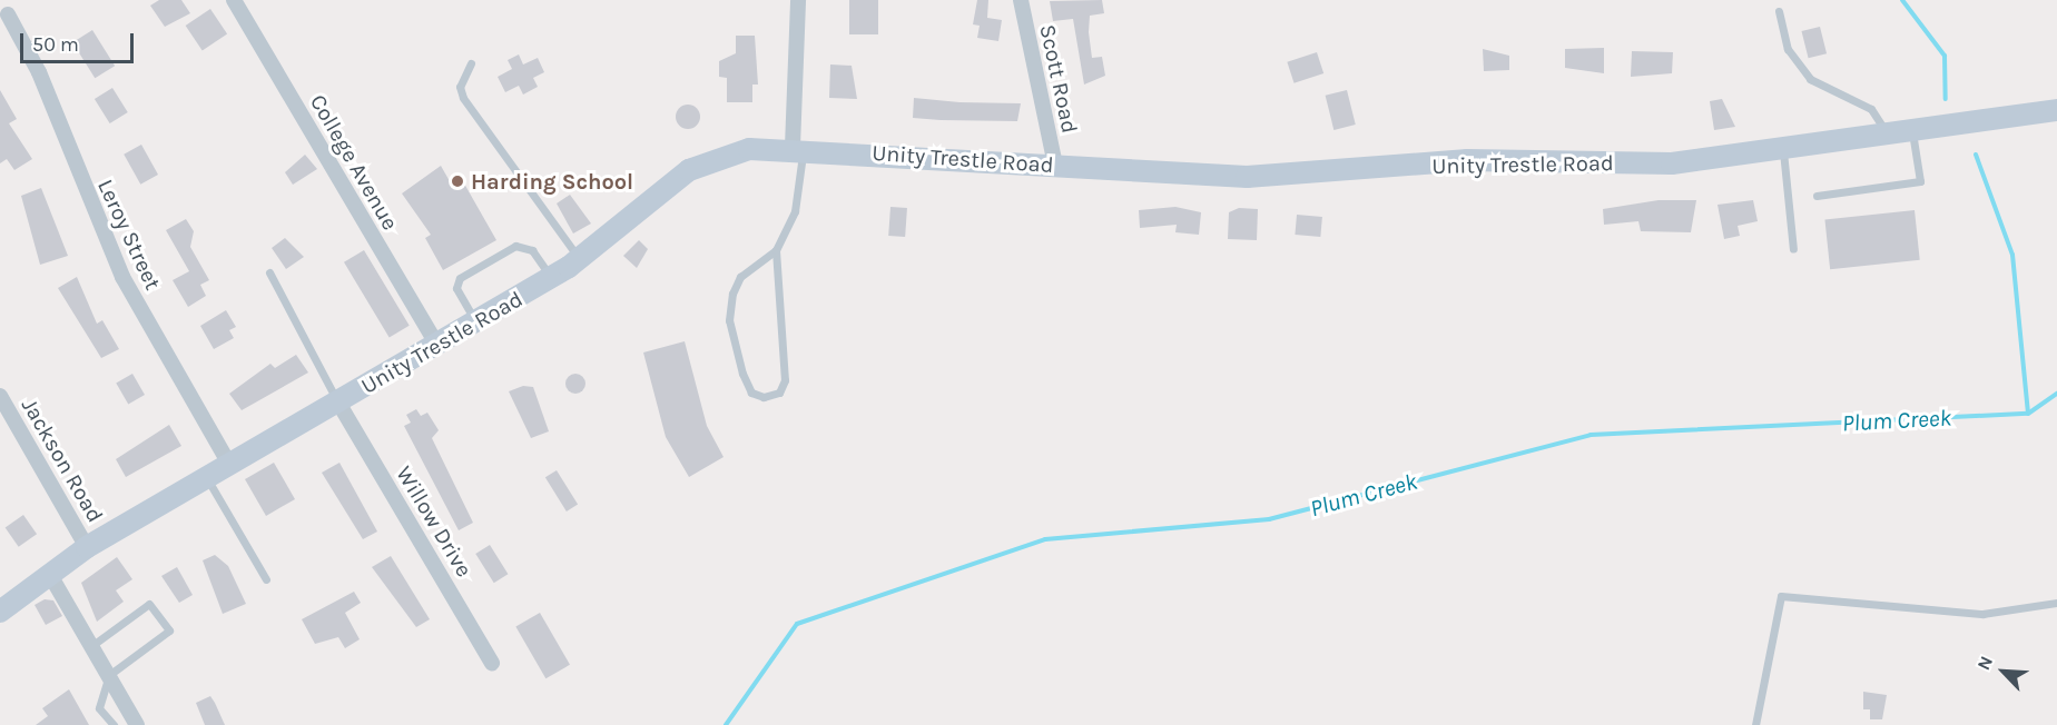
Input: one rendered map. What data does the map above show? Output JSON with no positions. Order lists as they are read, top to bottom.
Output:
{
  "streets": {
    "street": [
      "Scott Road",
      "Unity Trestle Road",
      "College Avenue",
      "Leroy Street",
      "Jackson Road",
      "Willow Drive"
    ]
  },
  "crossings": [
    ["Scott Road", "Unity Trestle Road"],
    ["Unity Trestle Road", "College Avenue"],
    ["Unity Trestle Road", "Leroy Street"],
    ["Unity Trestle Road", "Jackson Road"],
    ["Unity Trestle Road", "Willow Drive"]
  ],
  "water": ["Plum Creek"],
  "places": ["Harding School"],
  "scale_bar": "50 m",
  "north": "top left"
}
